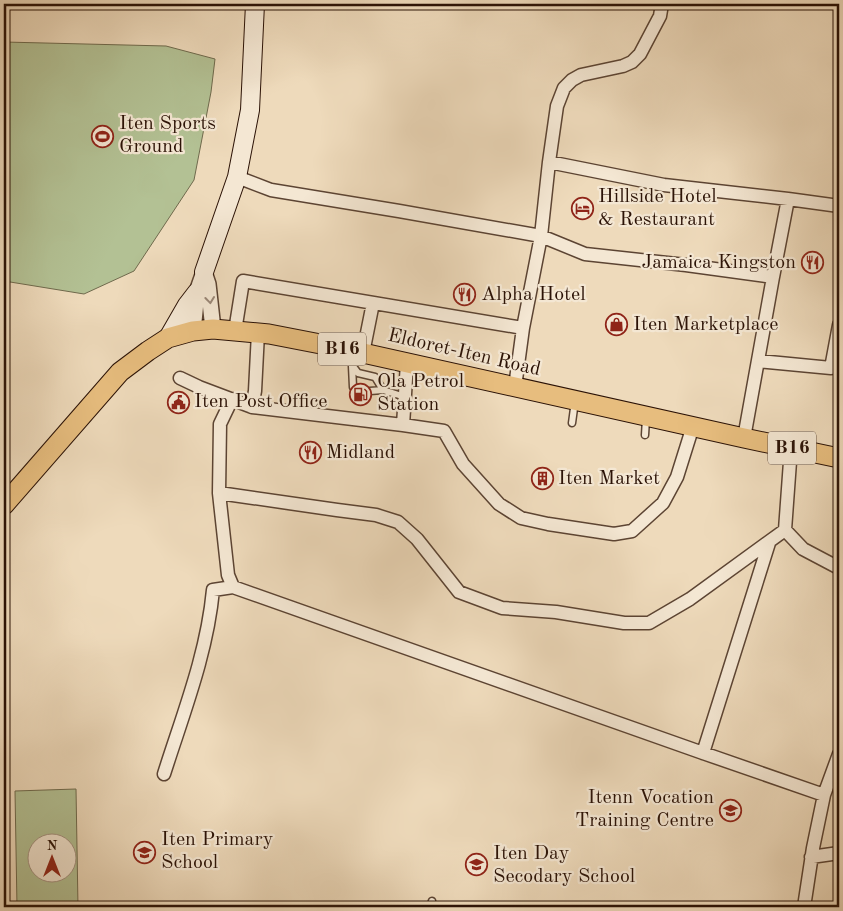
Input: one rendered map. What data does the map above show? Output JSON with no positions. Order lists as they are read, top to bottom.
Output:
{
  "streets": {
    "main road": ["B16", "Eldoret-Iten Road"]
  },
  "crossings": [
    ["B16", "Eldoret-Iten Road"]
  ],
  "places": {
    "sports": ["Iten Sports Ground"],
    "hotel": ["Hillside Hotel & Restaurant"],
    "restaurant": ["Jamaica Kingston", "Alpha Hotel", "Midland"],
    "shop": ["Iten Marketplace"],
    "fuel station": ["Ola Petrol Station"],
    "public building": ["Iten Post Office"],
    "building": ["Iten Market"],
    "school or university": ["Itenn Vocation Training Centre", "Iten Primary School", "Iten Day Secodary School"]
  },
  "north": "top"
}
